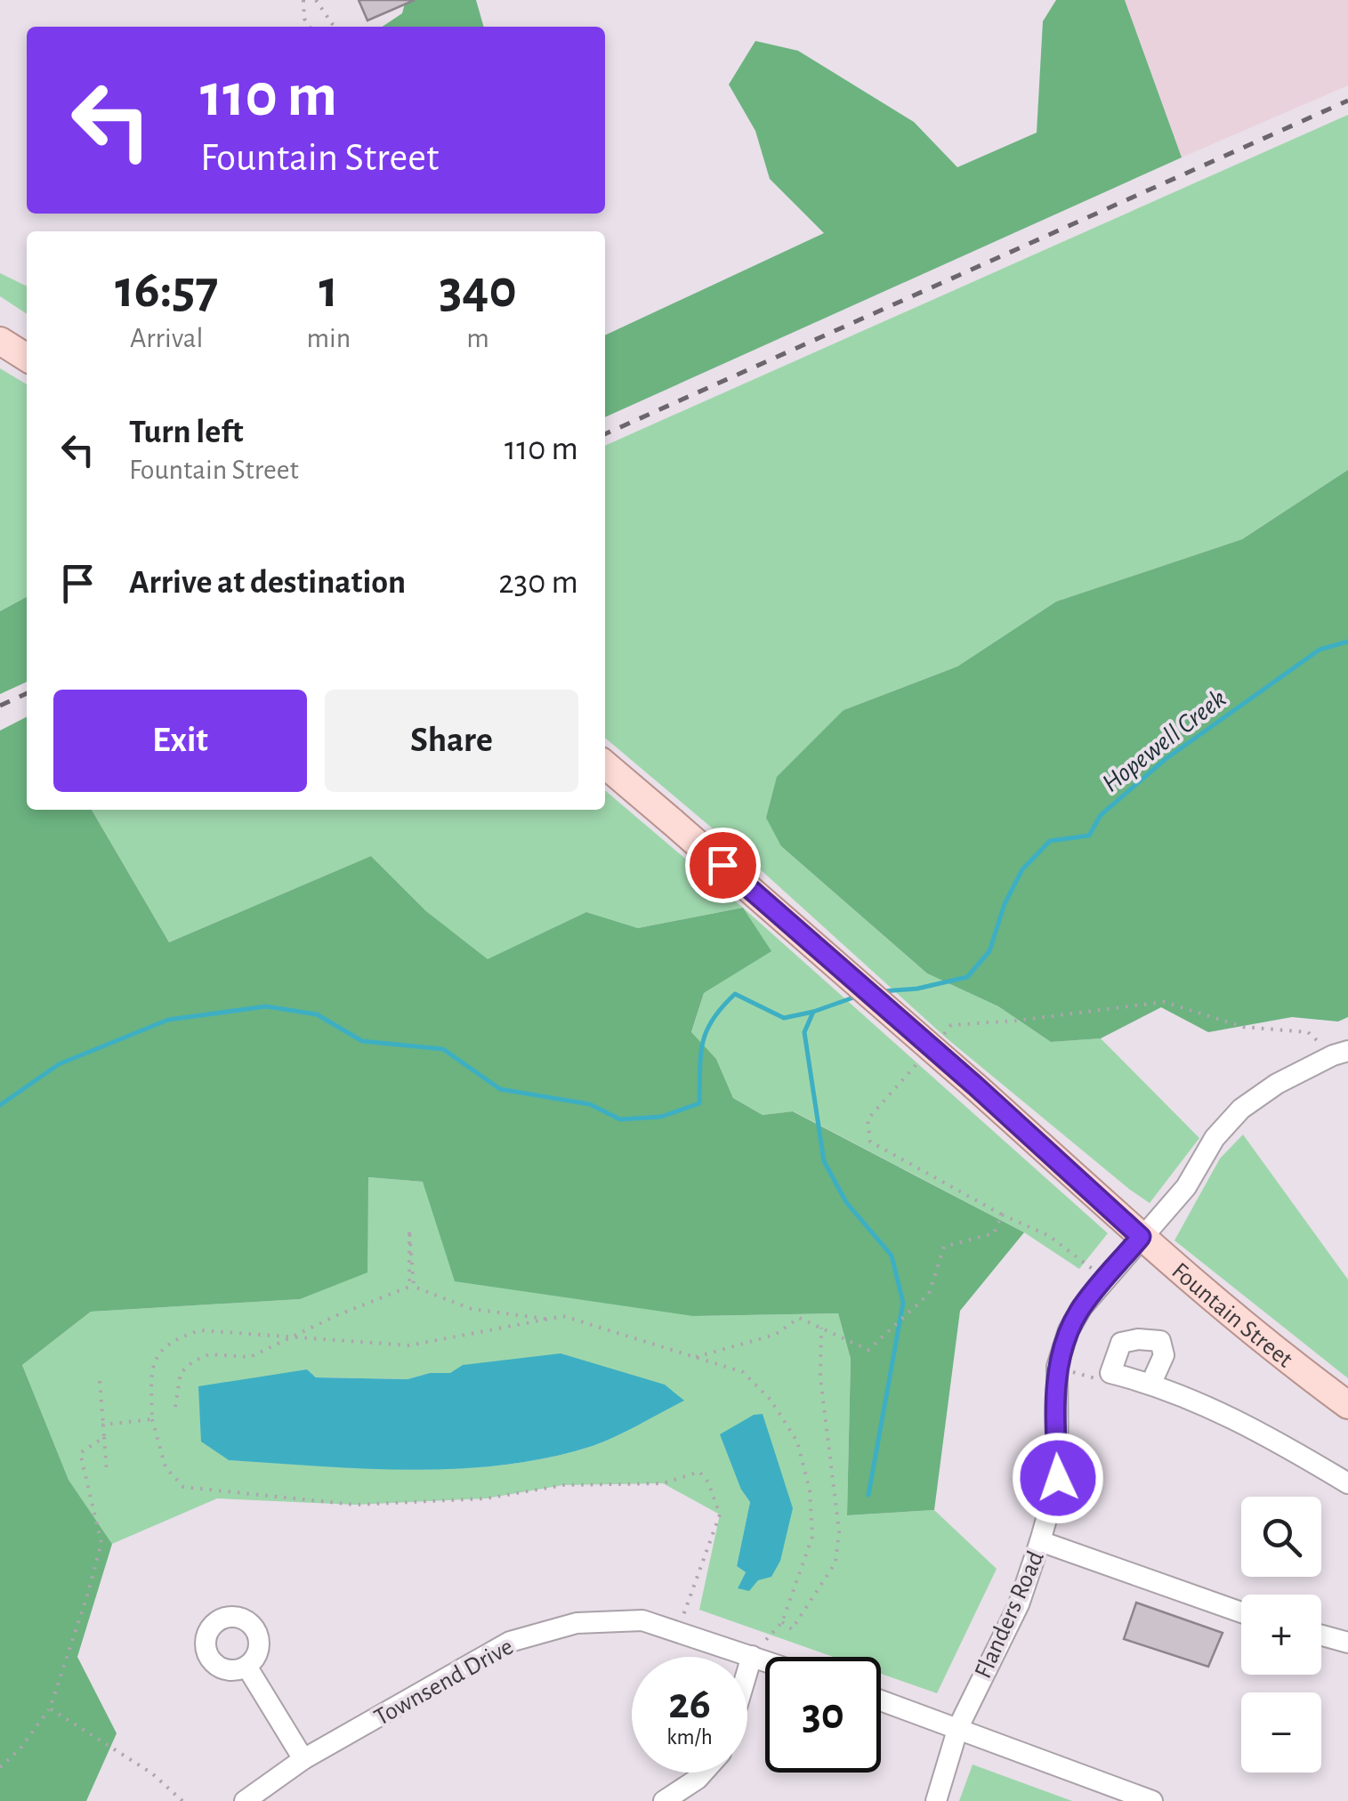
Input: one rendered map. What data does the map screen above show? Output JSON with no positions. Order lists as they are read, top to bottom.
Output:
{
  "streets": {
    "main road": ["Fountain Street"],
    "street": ["Flanders Road", "Townsend Drive"]
  },
  "crossings": [
    ["Fountain Street", "Flanders Road"]
  ],
  "water": ["Hopewell Creek"],
  "page": {
    "turn": ["110 m", "Fountain Street"],
    "eta": [
      "16:57",
      "Arrival",
      "1",
      "min",
      "340",
      "m"
    ],
    "list": [
      {
        "name": "Turn left",
        "note": "Fountain Street",
        "value": "110 m"
      },
      {
        "name": "Arrive at destination",
        "value": "230 m"
      }
    ],
    "buttons": ["Exit", "Share"],
    "map_buttons": ["+", "−"],
    "speed": "26 km/h",
    "limit": "30"
  }
}
